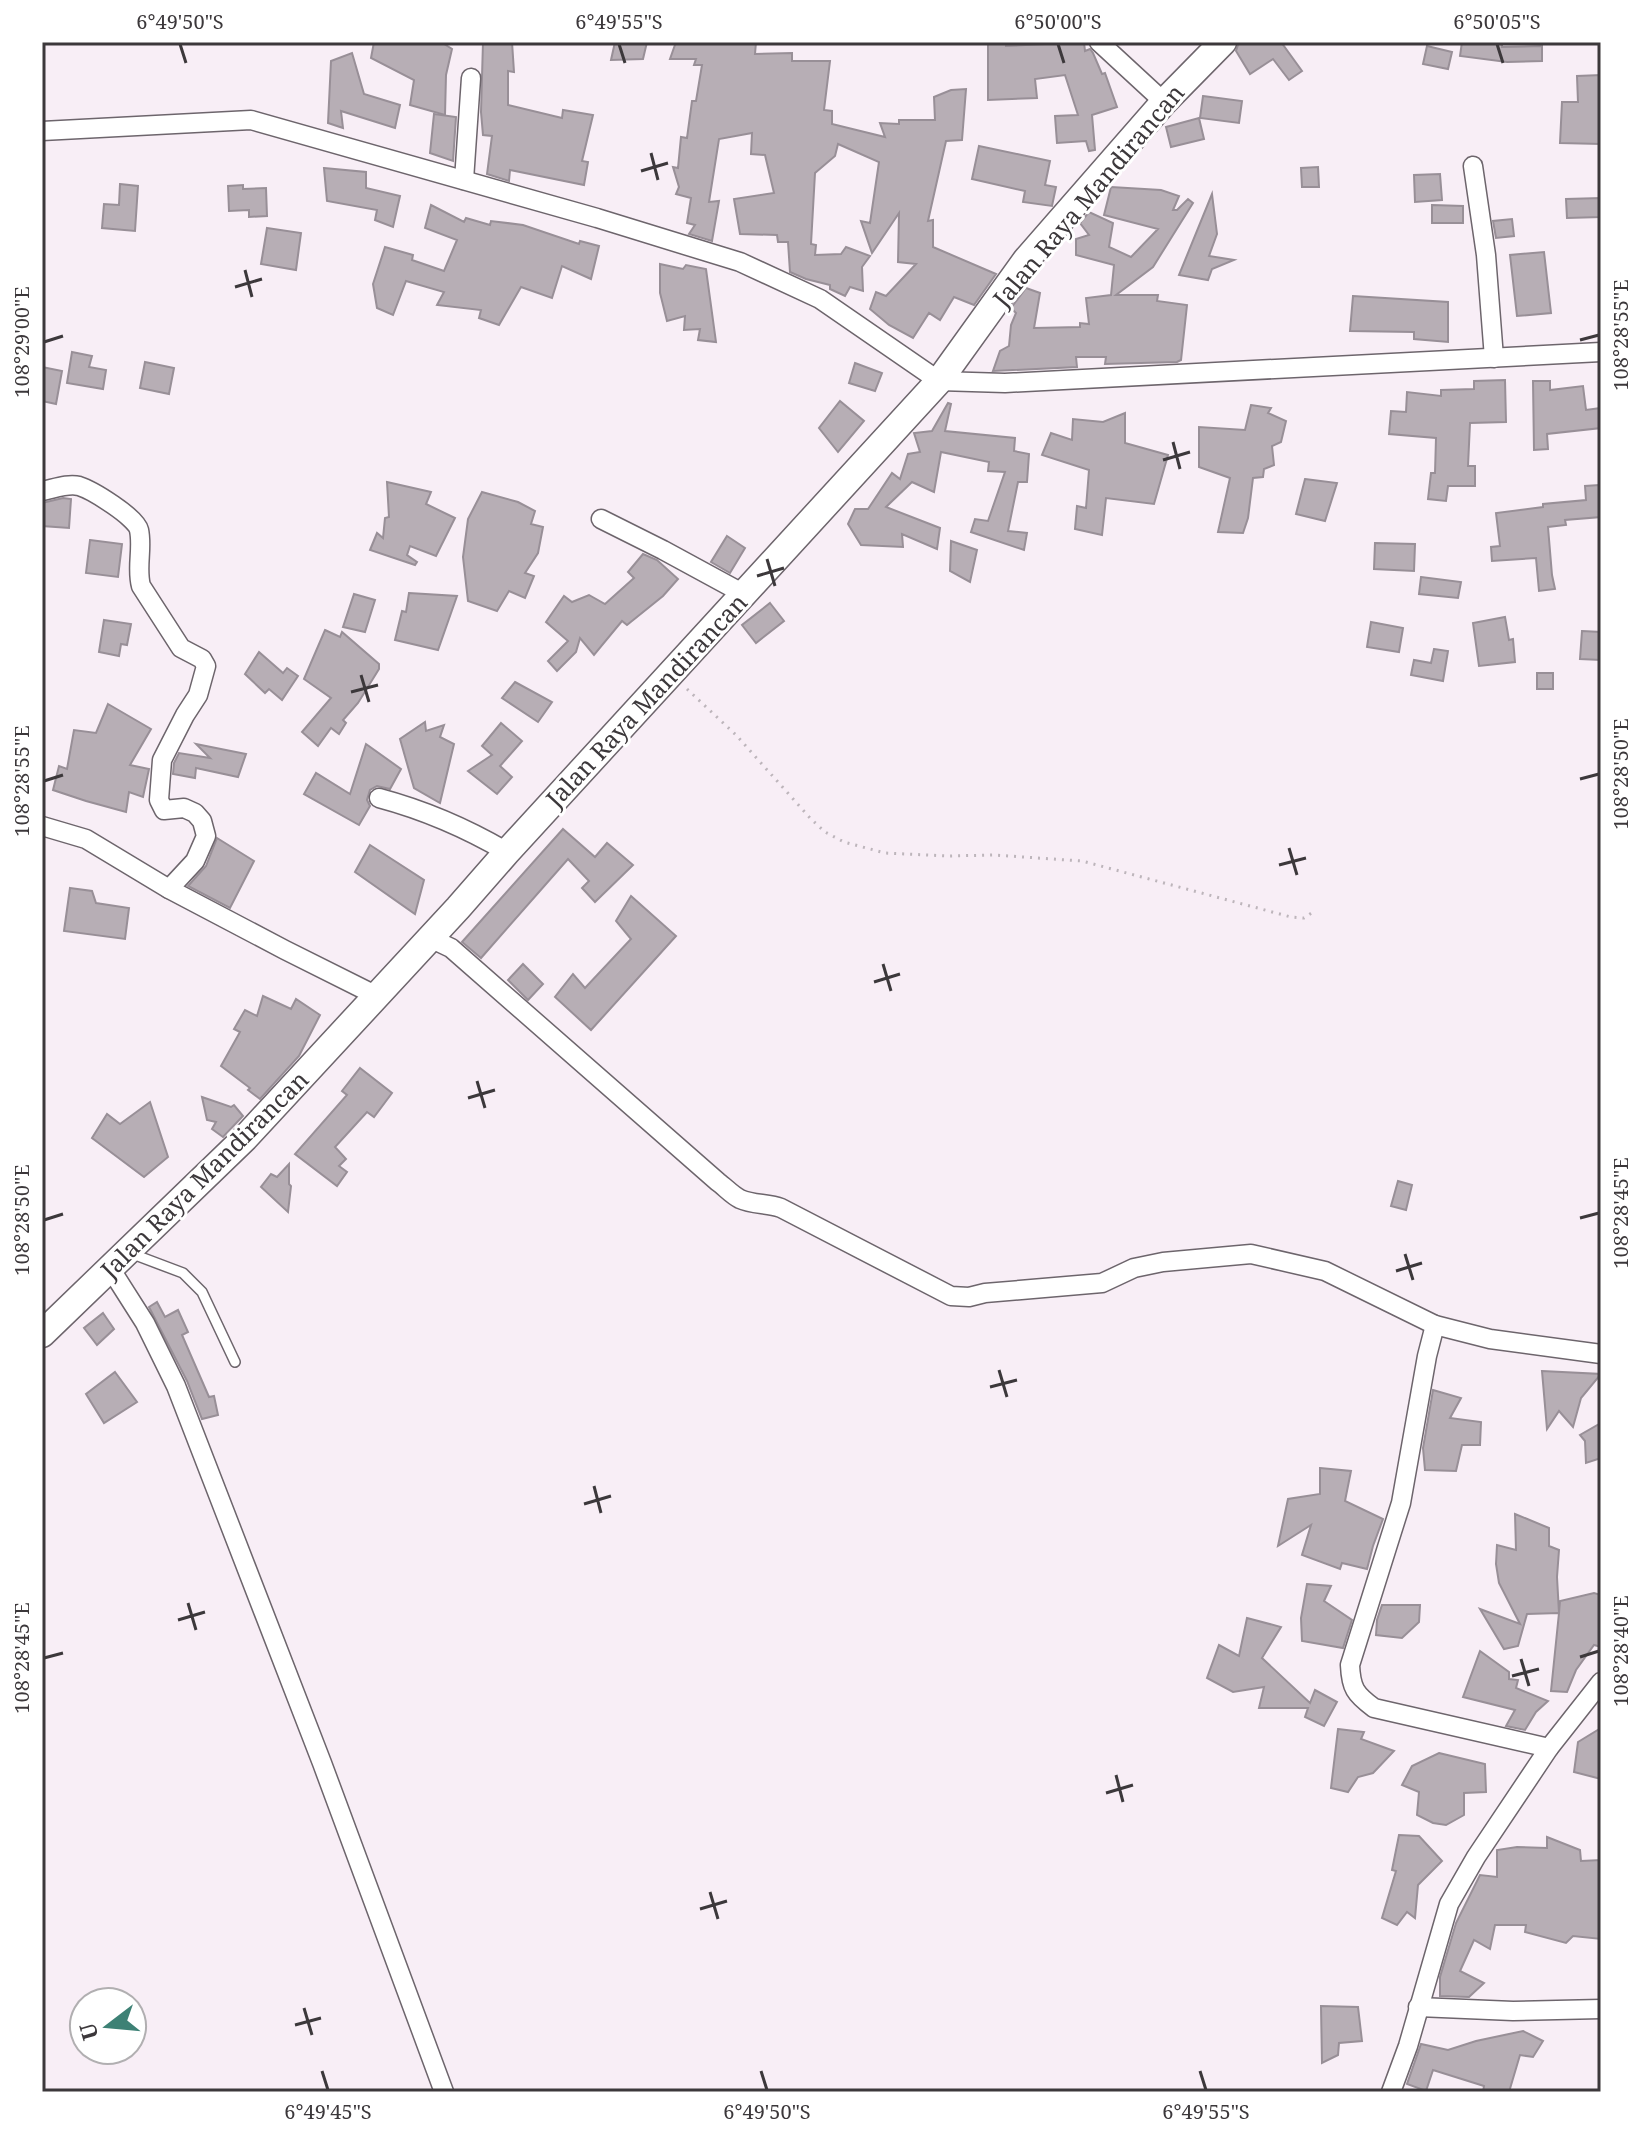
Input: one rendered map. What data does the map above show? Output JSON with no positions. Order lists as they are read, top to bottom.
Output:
{
  "streets": {
    "street": ["Jalan Raya Mandirancan"]
  },
  "north": "left",
  "coordinates": [
    "6°49'50\"S",
    "6°49'55\"S",
    "6°50'00\"S",
    "6°50'05\"S",
    "108°28'55\"E",
    "108°29'00\"E",
    "108°28'50\"E",
    "108°28'45\"E",
    "108°28'40\"E",
    "6°49'45\"S"
  ]
}
